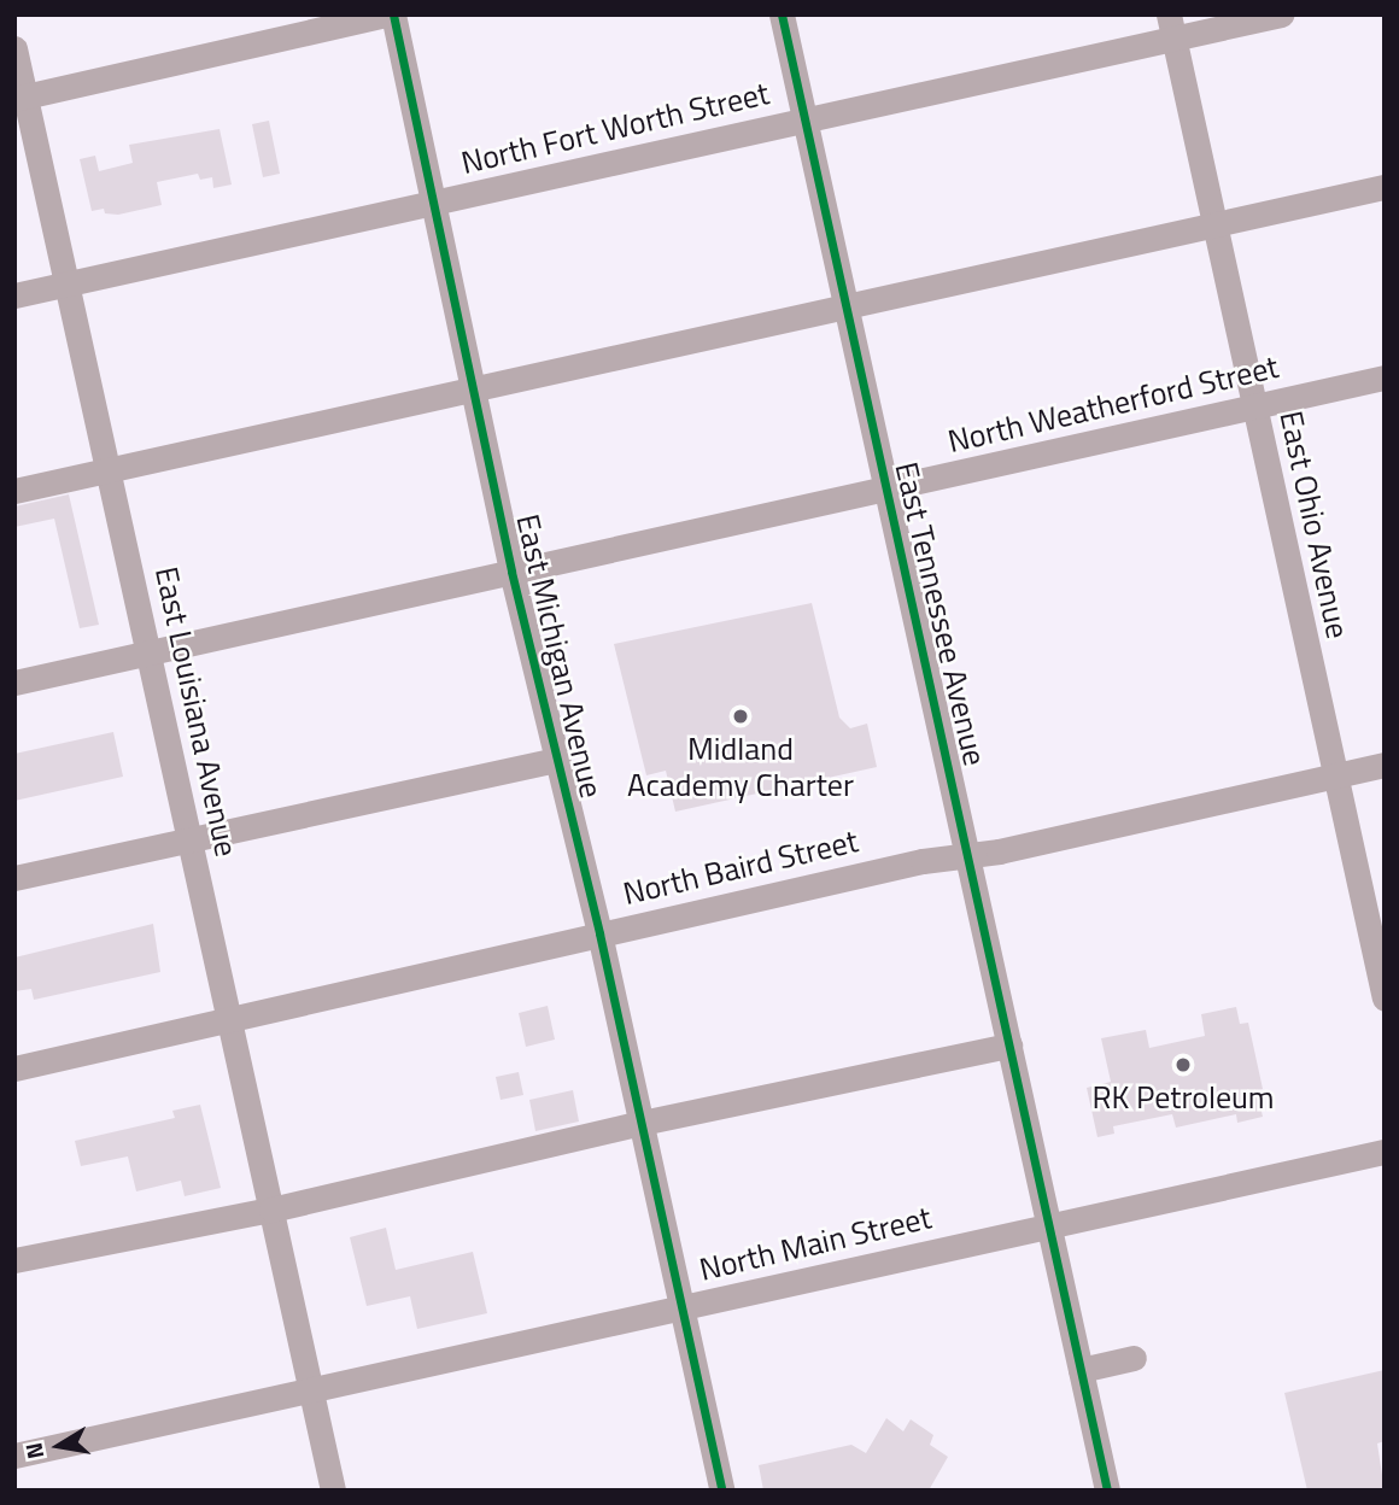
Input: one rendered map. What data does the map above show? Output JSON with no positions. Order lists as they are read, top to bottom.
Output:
{
  "streets": {
    "street": [
      "North Fort Worth Street",
      "North Weatherford Street",
      "East Ohio Avenue",
      "East Tennessee Avenue",
      "East Michigan Avenue",
      "East Louisiana Avenue",
      "North Baird Street",
      "North Main Street"
    ]
  },
  "crossings": [
    ["North Fort Worth Street", "East Ohio Avenue"],
    ["North Fort Worth Street", "East Tennessee Avenue"],
    ["North Fort Worth Street", "East Michigan Avenue"],
    ["North Fort Worth Street", "East Louisiana Avenue"],
    ["North Weatherford Street", "East Ohio Avenue"],
    ["North Weatherford Street", "East Tennessee Avenue"],
    ["North Weatherford Street", "East Michigan Avenue"],
    ["North Weatherford Street", "East Louisiana Avenue"],
    ["East Ohio Avenue", "North Baird Street"],
    ["East Tennessee Avenue", "North Baird Street"],
    ["East Tennessee Avenue", "North Main Street"],
    ["East Michigan Avenue", "North Baird Street"],
    ["East Michigan Avenue", "North Main Street"],
    ["East Louisiana Avenue", "North Baird Street"],
    ["East Louisiana Avenue", "North Main Street"]
  ],
  "places": ["Midland Academy Charter", "RK Petroleum"],
  "north": "left"
}
